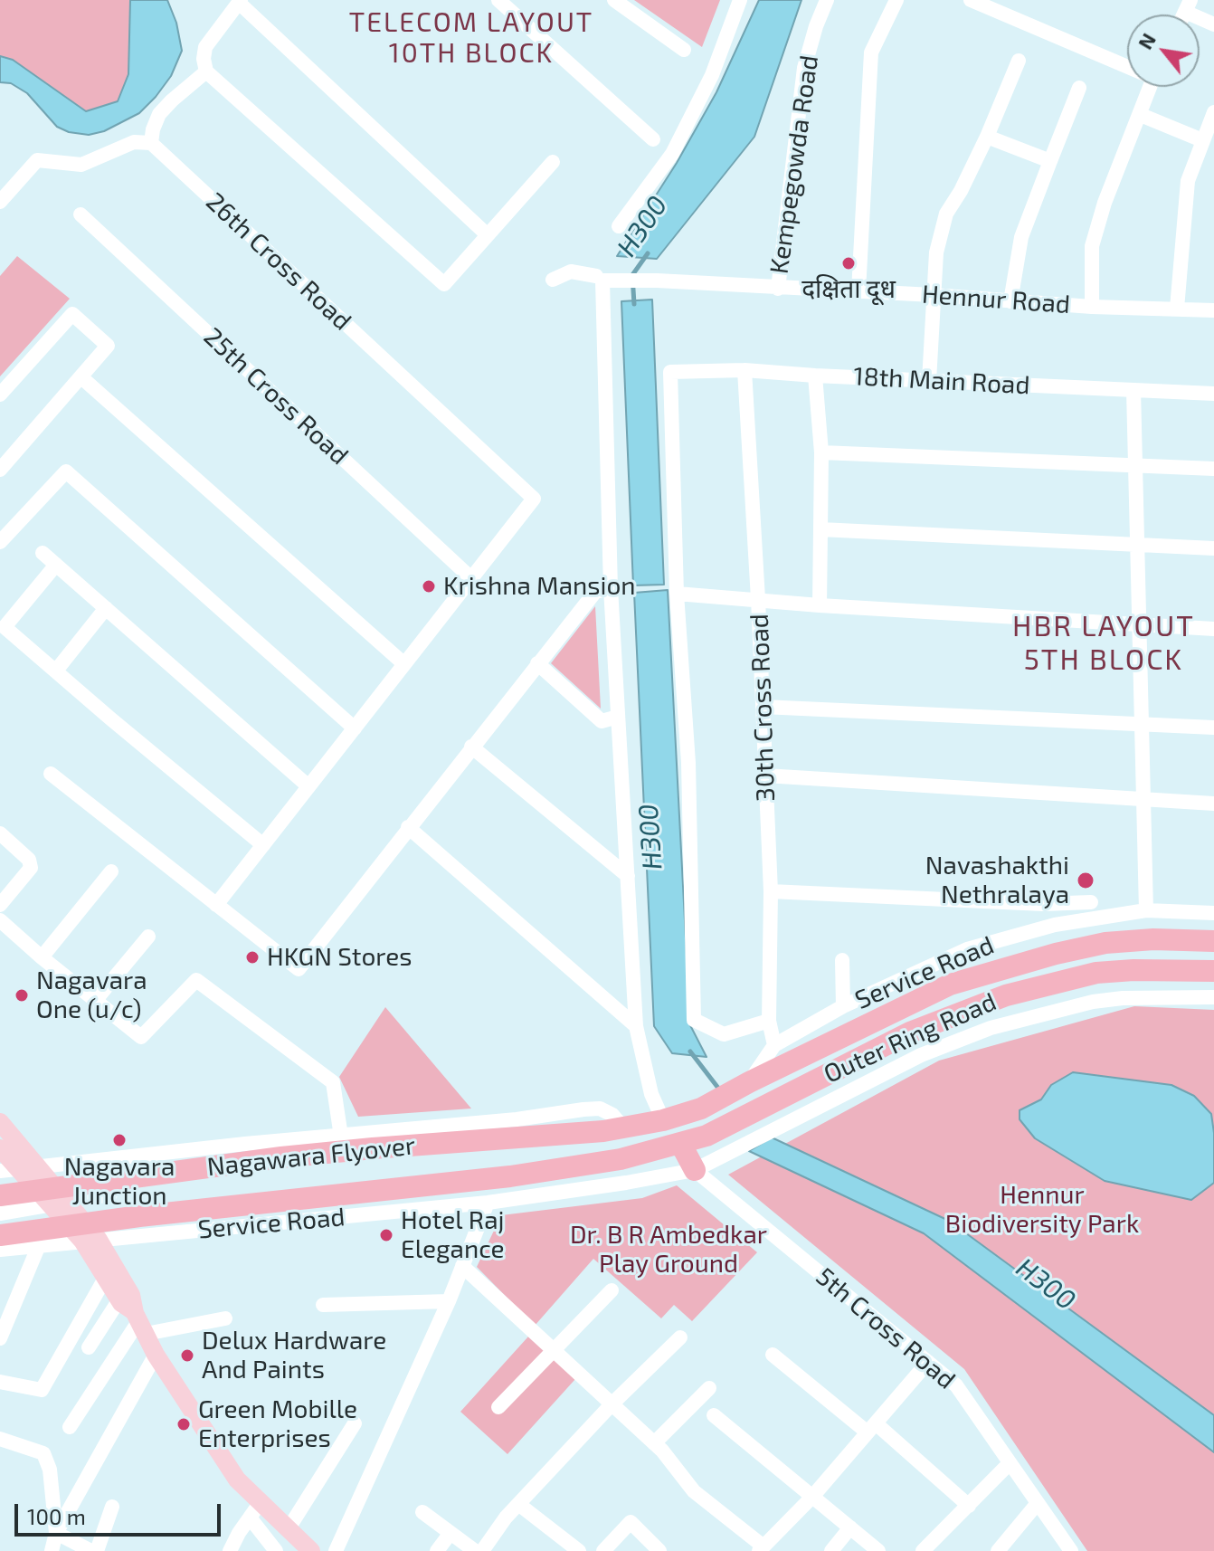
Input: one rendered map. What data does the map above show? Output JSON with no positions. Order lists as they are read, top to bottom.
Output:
{
  "streets": {
    "highway": ["Outer Ring Road", "Nagawara Flyover"],
    "street": [
      "Kempegowda Road",
      "26th Cross Road",
      "Hennur Road",
      "18th Main Road",
      "25th Cross Road",
      "30th Cross Road",
      "Service Road",
      "5th Cross Road"
    ]
  },
  "crossings": [
    ["Kempegowda Road", "Hennur Road"],
    ["26th Cross Road", "25th Cross Road"],
    ["18th Main Road", "30th Cross Road"],
    ["30th Cross Road", "Service Road"],
    ["Service Road", "Outer Ring Road"],
    ["Service Road", "5th Cross Road"],
    ["Outer Ring Road", "Nagawara Flyover"]
  ],
  "districts": ["TELECOM LAYOUT 10TH BLOCK", "HBR LAYOUT 5TH BLOCK"],
  "water": ["H300"],
  "parks": ["Hennur Biodiversity Park", "Dr. B R Ambedkar Play Ground"],
  "places": [
    "दक्षिता दूध",
    "Krishna Mansion",
    "Navashakthi Nethralaya",
    "HKGN Stores",
    "Nagavara One (u/c)",
    "Nagavara Junction",
    "Hotel Raj Elegance",
    "Delux Hardware And Paints",
    "Green Mobille Enterprises"
  ],
  "scale_bar": "100 m",
  "north": "top left"
}
